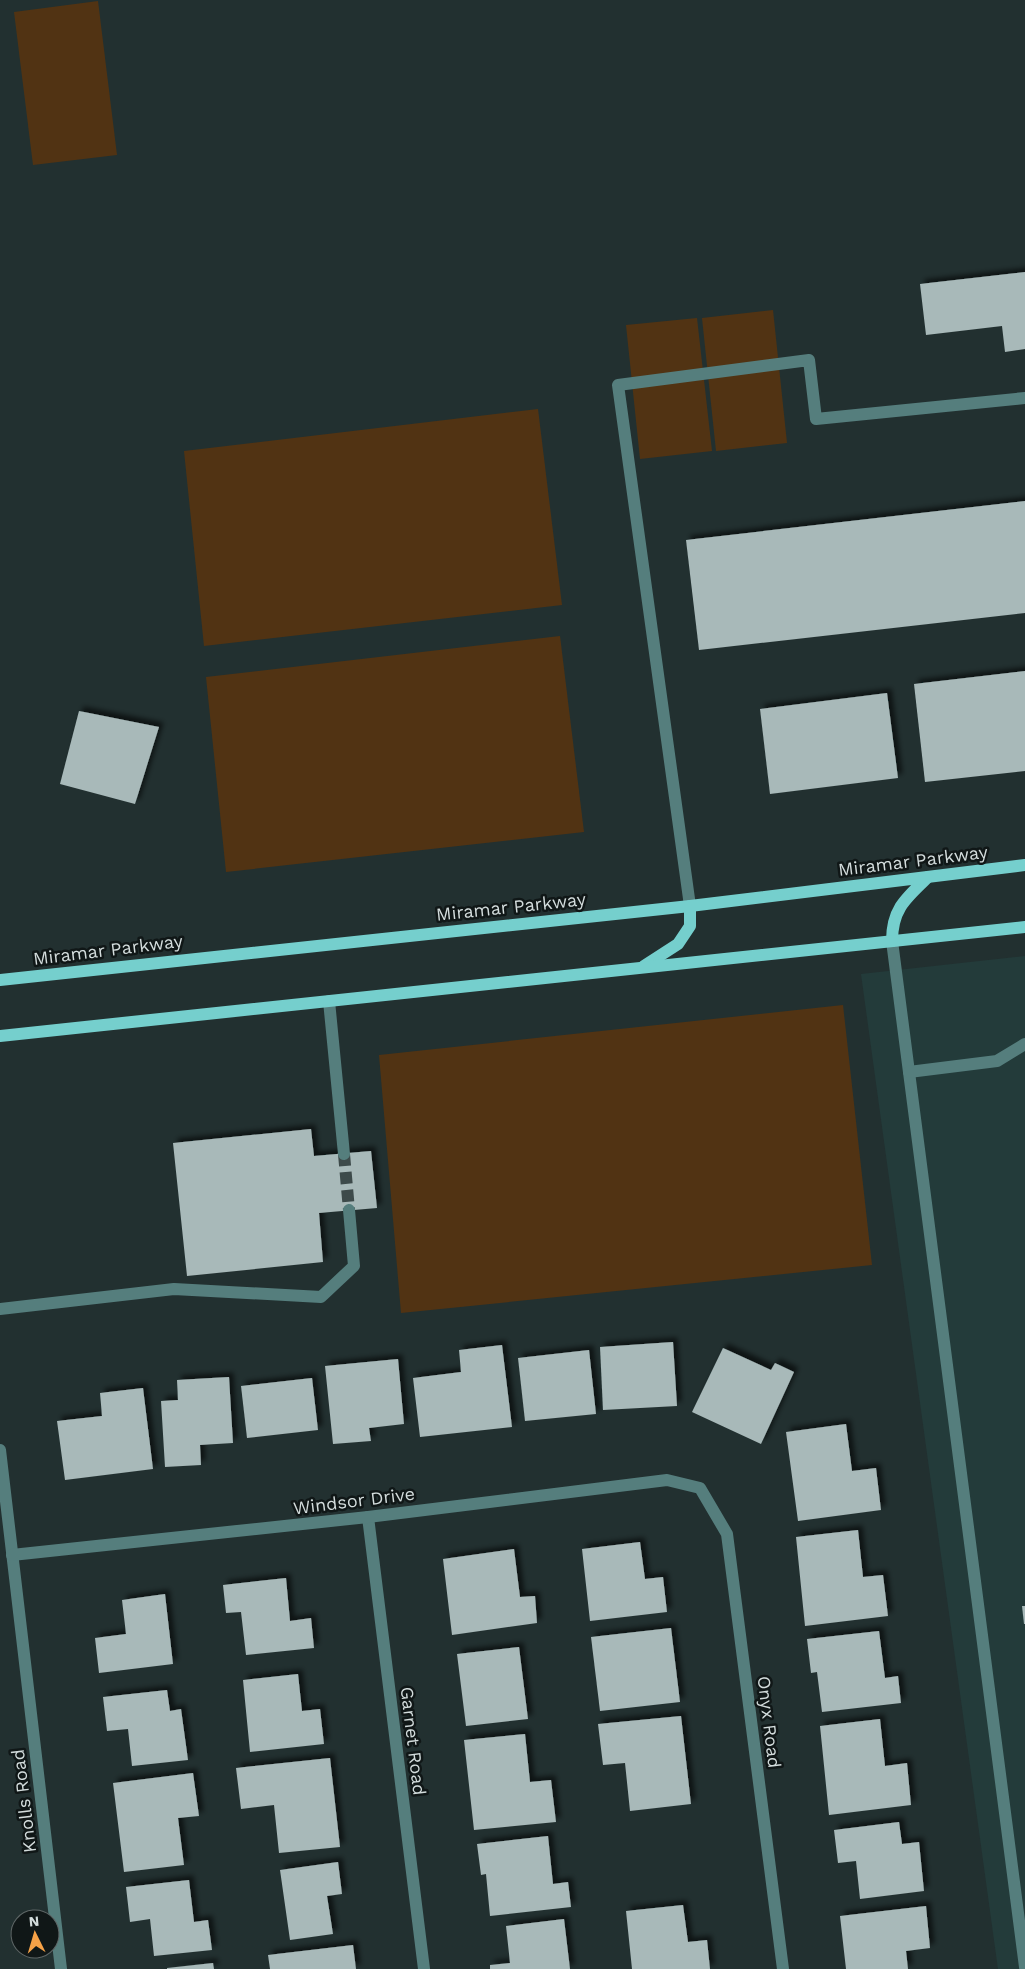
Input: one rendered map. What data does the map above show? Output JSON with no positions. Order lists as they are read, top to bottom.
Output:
{
  "streets": {
    "main road": ["Miramar Parkway"],
    "street": [
      "Windsor Drive",
      "Onyx Road",
      "Garnet Road",
      "Knolls Road"
    ]
  },
  "crossings": [
    ["Windsor Drive", "Onyx Road"],
    ["Windsor Drive", "Garnet Road"],
    ["Windsor Drive", "Knolls Road"]
  ],
  "north": "top"
}
